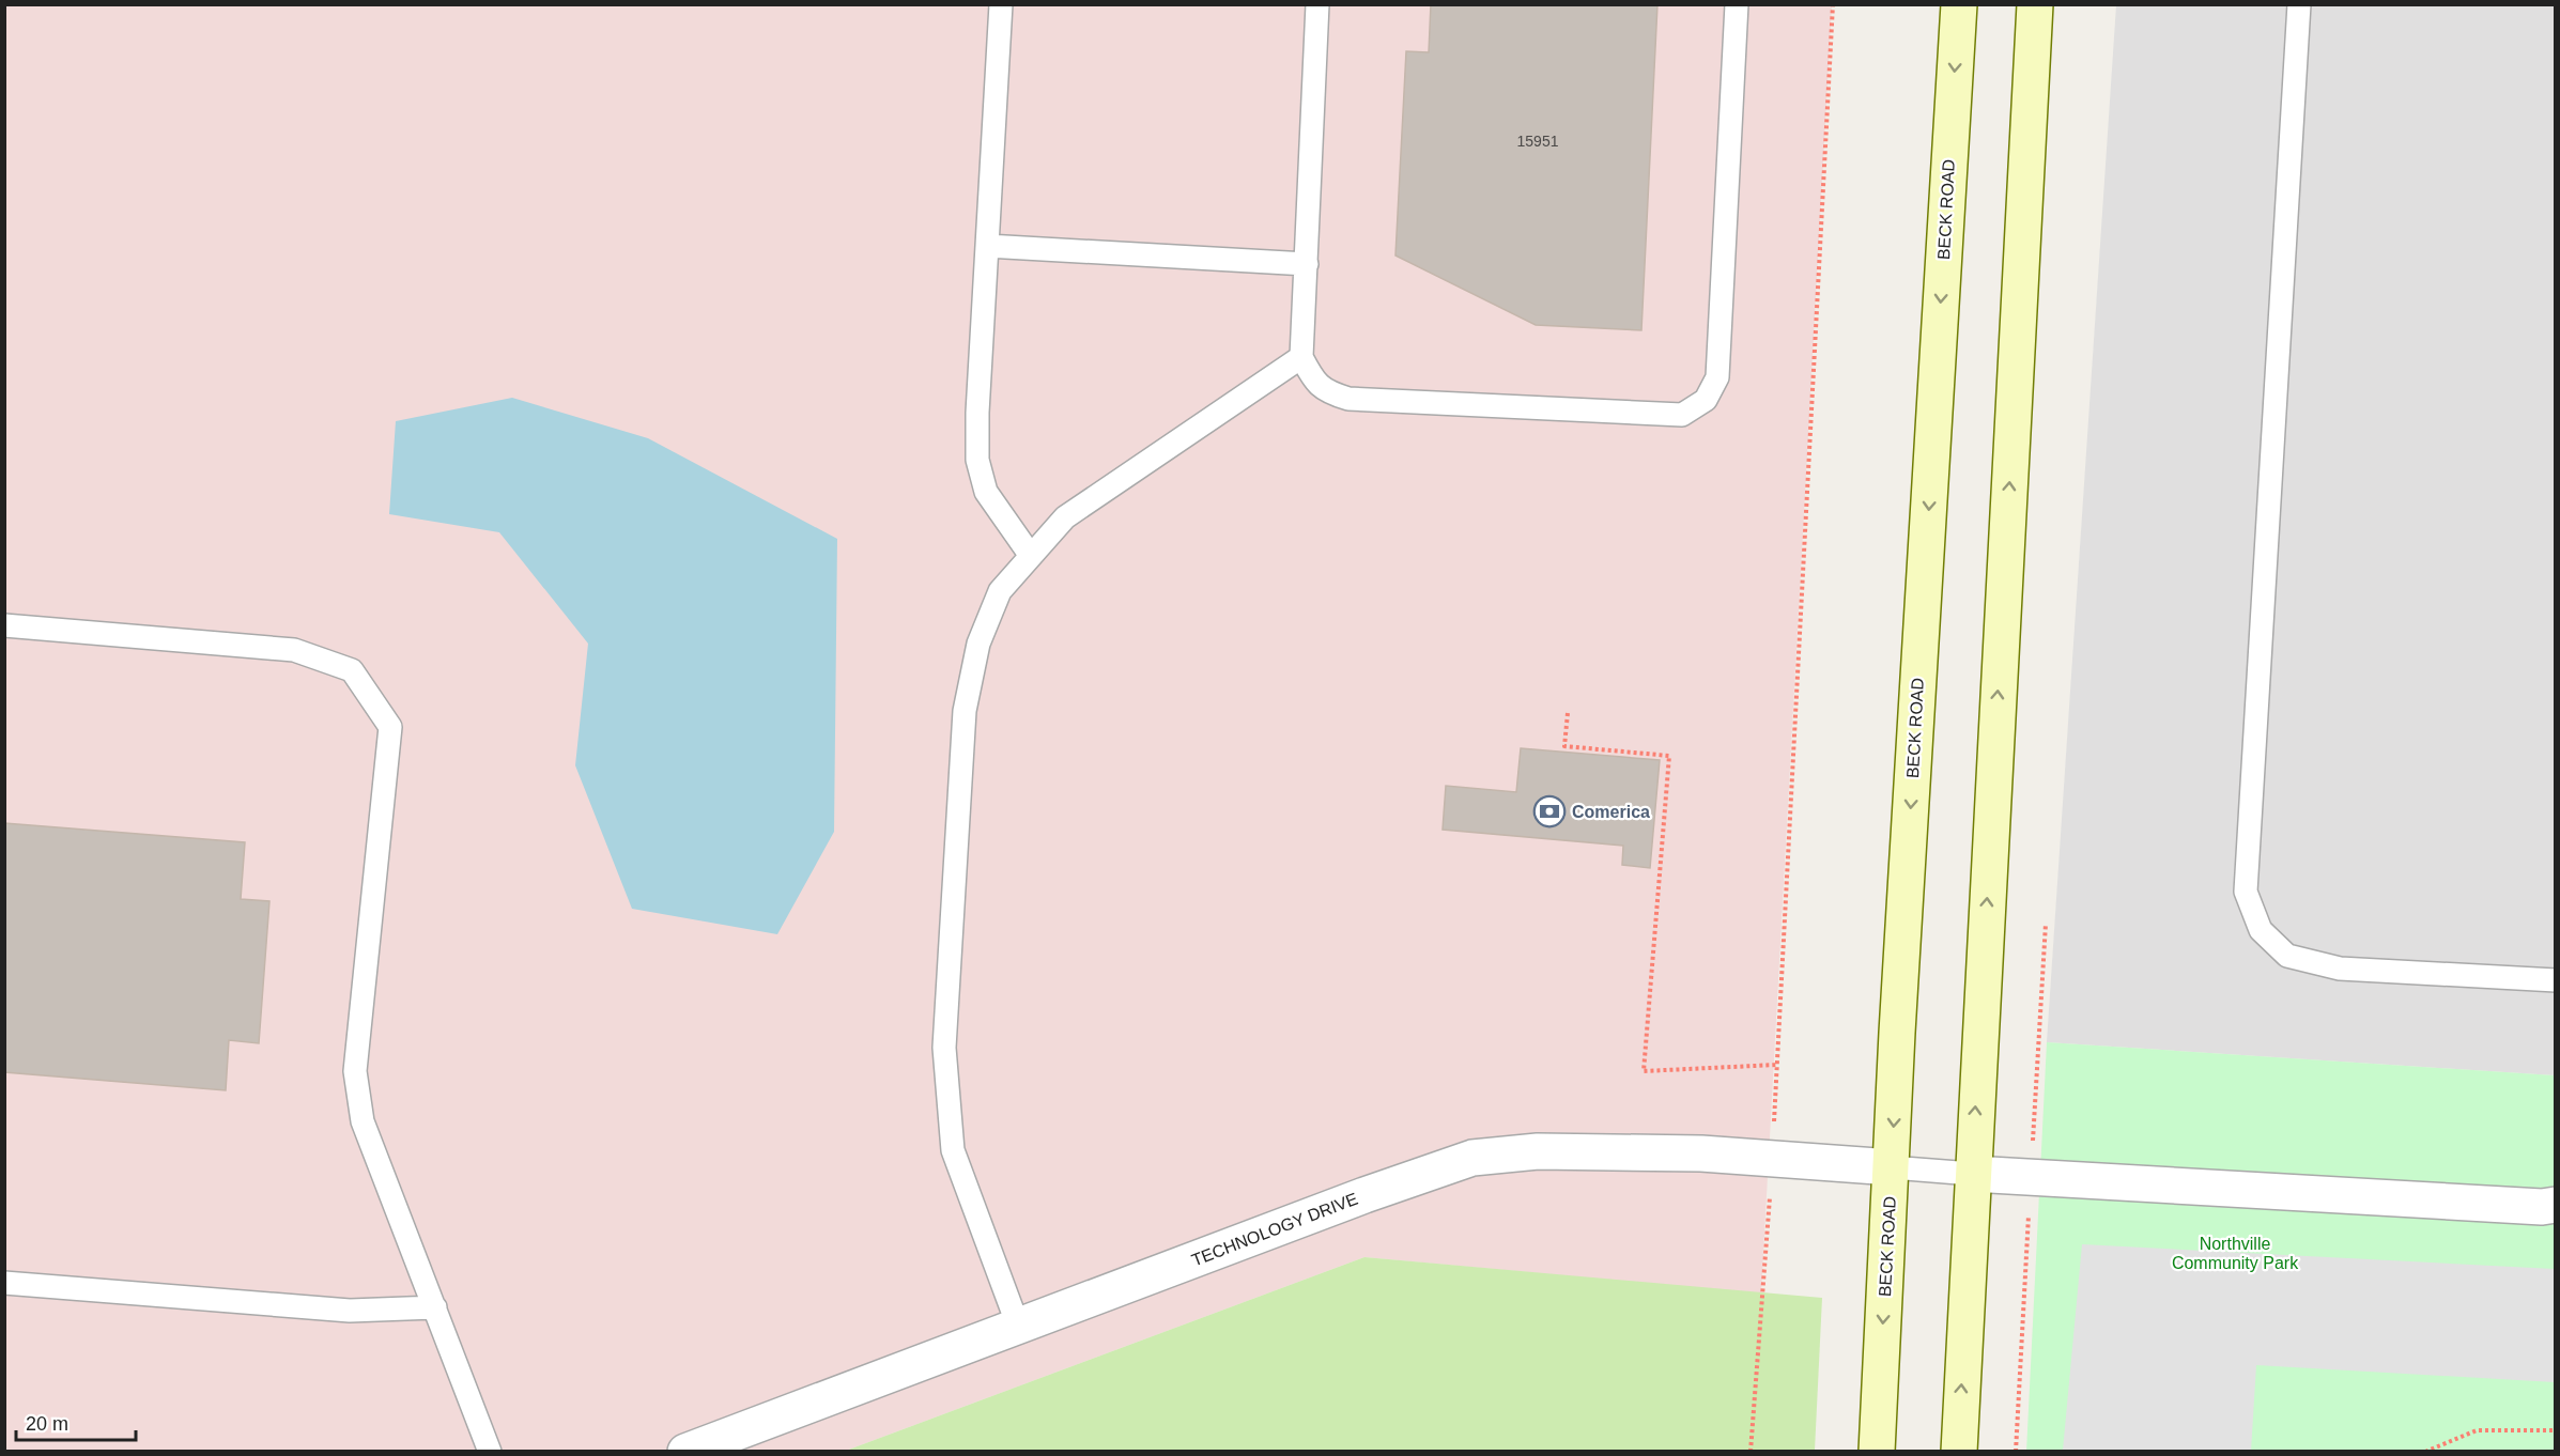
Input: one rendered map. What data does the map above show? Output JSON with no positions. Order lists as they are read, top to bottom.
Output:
{
  "streets": {
    "main road": ["BECK ROAD"],
    "street": ["TECHNOLOGY DRIVE"]
  },
  "crossings": [
    ["BECK ROAD", "TECHNOLOGY DRIVE"]
  ],
  "parks": ["Northville Community Park"],
  "places": {
    "bank": ["Comerica"]
  },
  "house_numbers": ["15951"],
  "scale_bar": "20 m"
}
